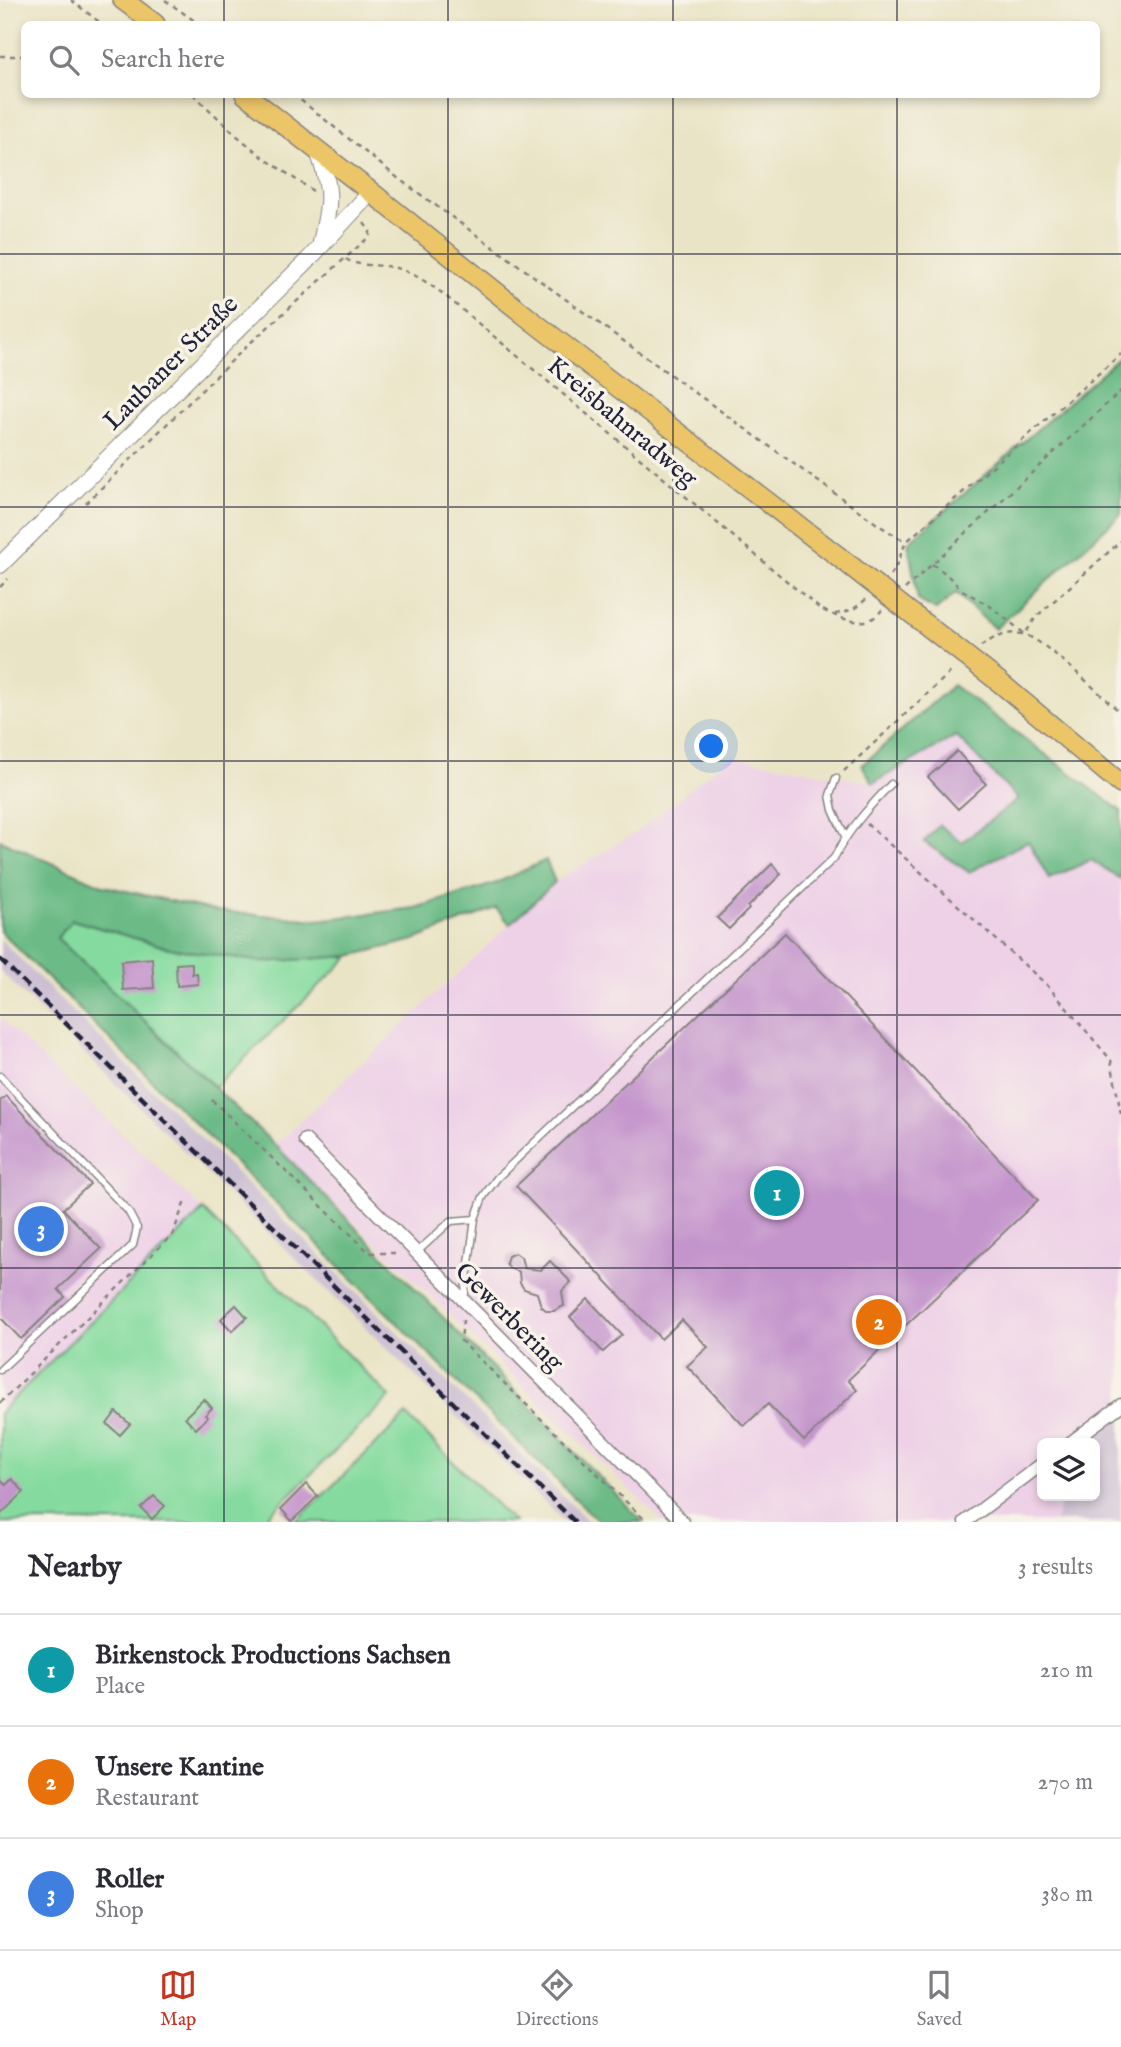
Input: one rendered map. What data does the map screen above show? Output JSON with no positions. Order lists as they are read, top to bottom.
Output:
{
  "streets": {
    "street": ["Laubaner Straße", "Gewerbering"],
    "path": ["Kreisbahnradweg"]
  },
  "page": {
    "search": "Search here",
    "pins": ["1", "3", "2"],
    "heading": ["Nearby", "3 results"],
    "list": [
      {
        "mark": "1",
        "name": "Birkenstock Productions Sachsen",
        "note": "Place",
        "value": "210 m"
      },
      {
        "mark": "2",
        "name": "Unsere Kantine",
        "note": "Restaurant",
        "value": "270 m"
      },
      {
        "mark": "3",
        "name": "Roller",
        "note": "Shop",
        "value": "380 m"
      }
    ],
    "nav": ["Map", "Directions", "Saved"]
  }
}
